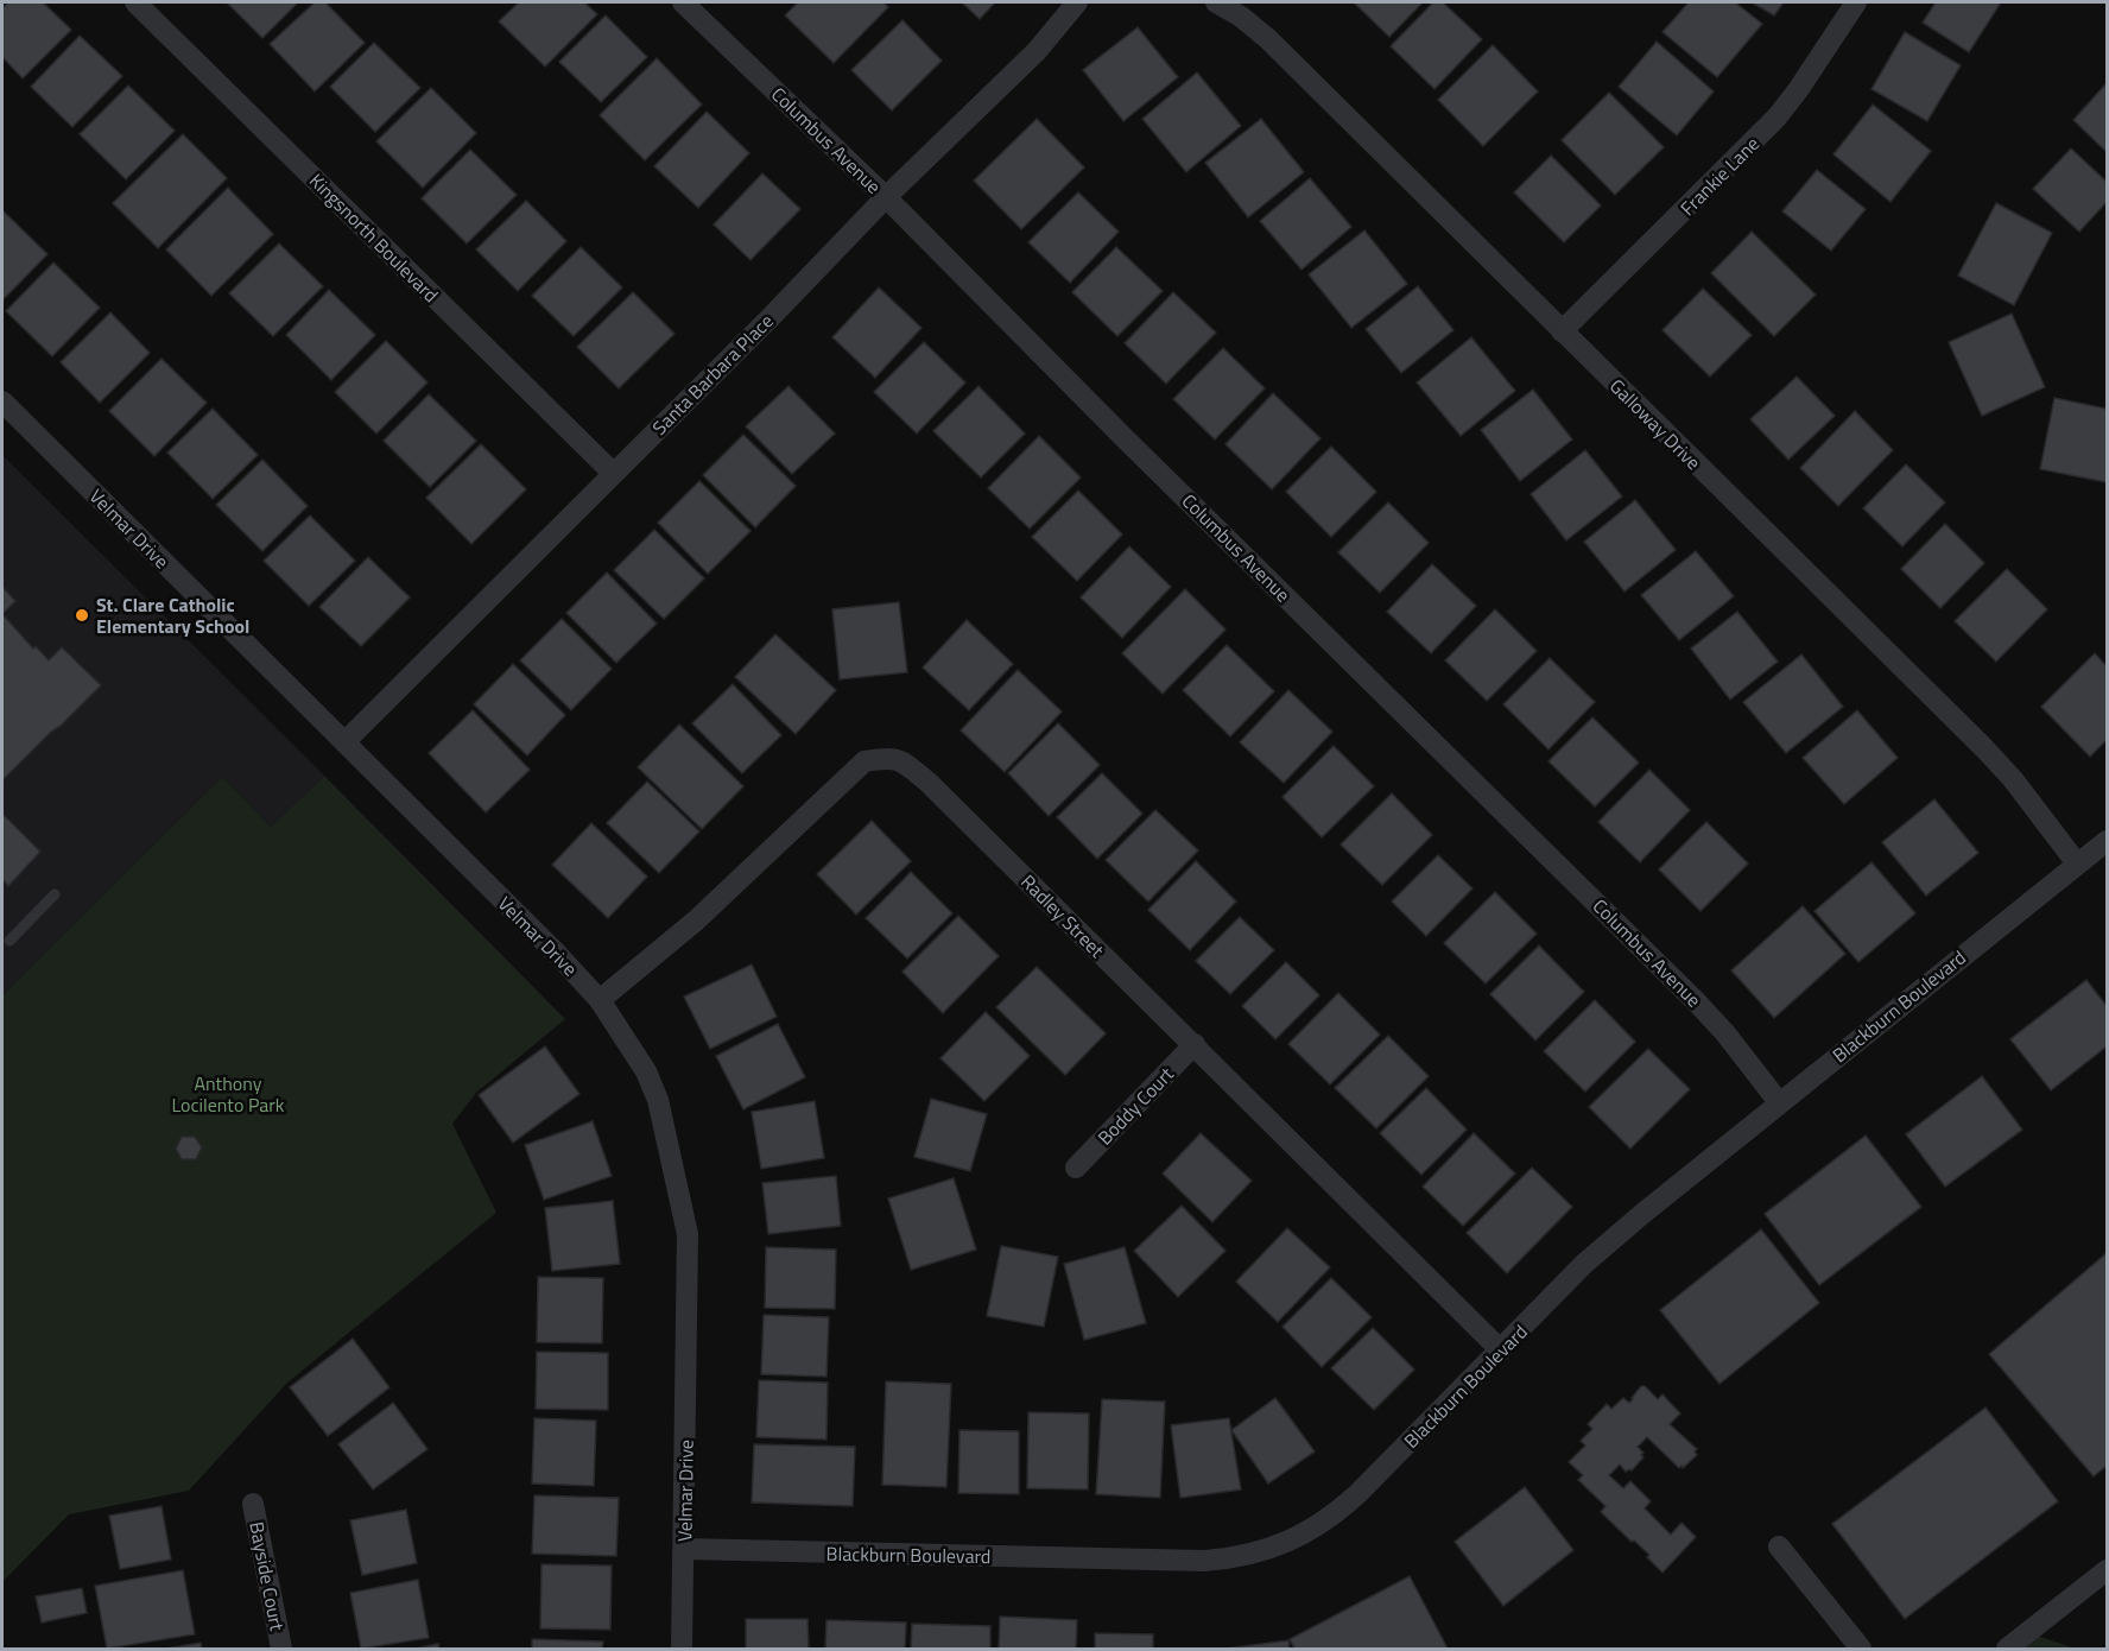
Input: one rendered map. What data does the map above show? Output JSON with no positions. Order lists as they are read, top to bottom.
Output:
{
  "streets": {
    "street": [
      "Columbus Avenue",
      "Frankie Lane",
      "Kingsnorth Boulevard",
      "Santa Barbara Place",
      "Galloway Drive",
      "Velmar Drive",
      "Radley Street",
      "Blackburn Boulevard",
      "Boddy Court",
      "Bayside Court"
    ]
  },
  "crossings": [
    ["Columbus Avenue", "Santa Barbara Place"],
    ["Columbus Avenue", "Blackburn Boulevard"],
    ["Frankie Lane", "Galloway Drive"],
    ["Kingsnorth Boulevard", "Santa Barbara Place"],
    ["Santa Barbara Place", "Velmar Drive"],
    ["Galloway Drive", "Blackburn Boulevard"],
    ["Velmar Drive", "Radley Street"],
    ["Velmar Drive", "Blackburn Boulevard"],
    ["Radley Street", "Blackburn Boulevard"],
    ["Radley Street", "Boddy Court"]
  ],
  "parks": ["Anthony Locilento Park"],
  "places": ["St. Clare Catholic Elementary School"]
}
